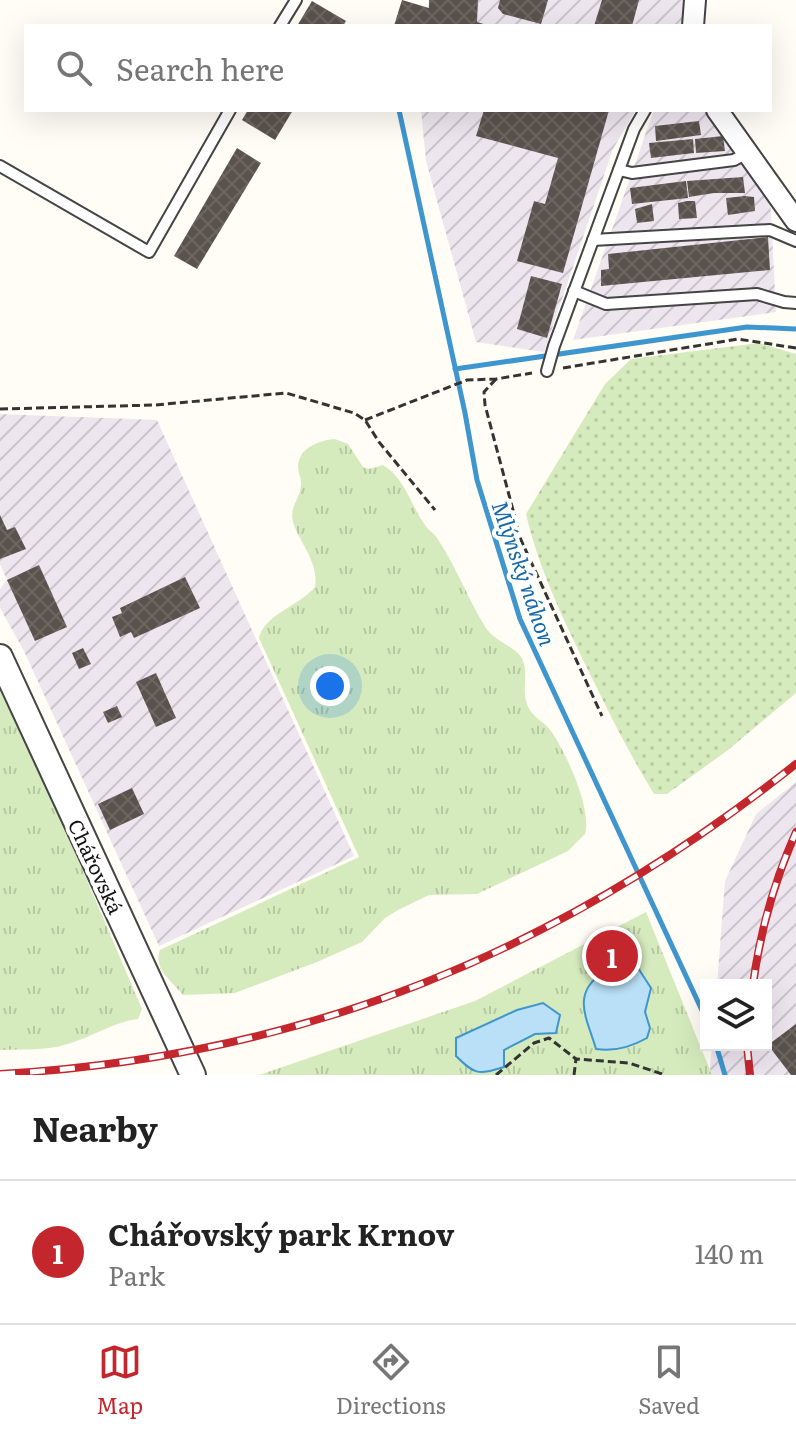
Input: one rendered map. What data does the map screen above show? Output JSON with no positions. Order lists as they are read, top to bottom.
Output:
{
  "streets": {
    "street": ["Chářovská"]
  },
  "water": ["Mlýnský náhon"],
  "page": {
    "search": "Search here",
    "pins": "1",
    "heading": "Nearby",
    "list": [
      {
        "mark": "1",
        "name": "Chářovský park Krnov",
        "note": "Park",
        "value": "140 m"
      }
    ],
    "nav": ["Map", "Directions", "Saved"]
  }
}
